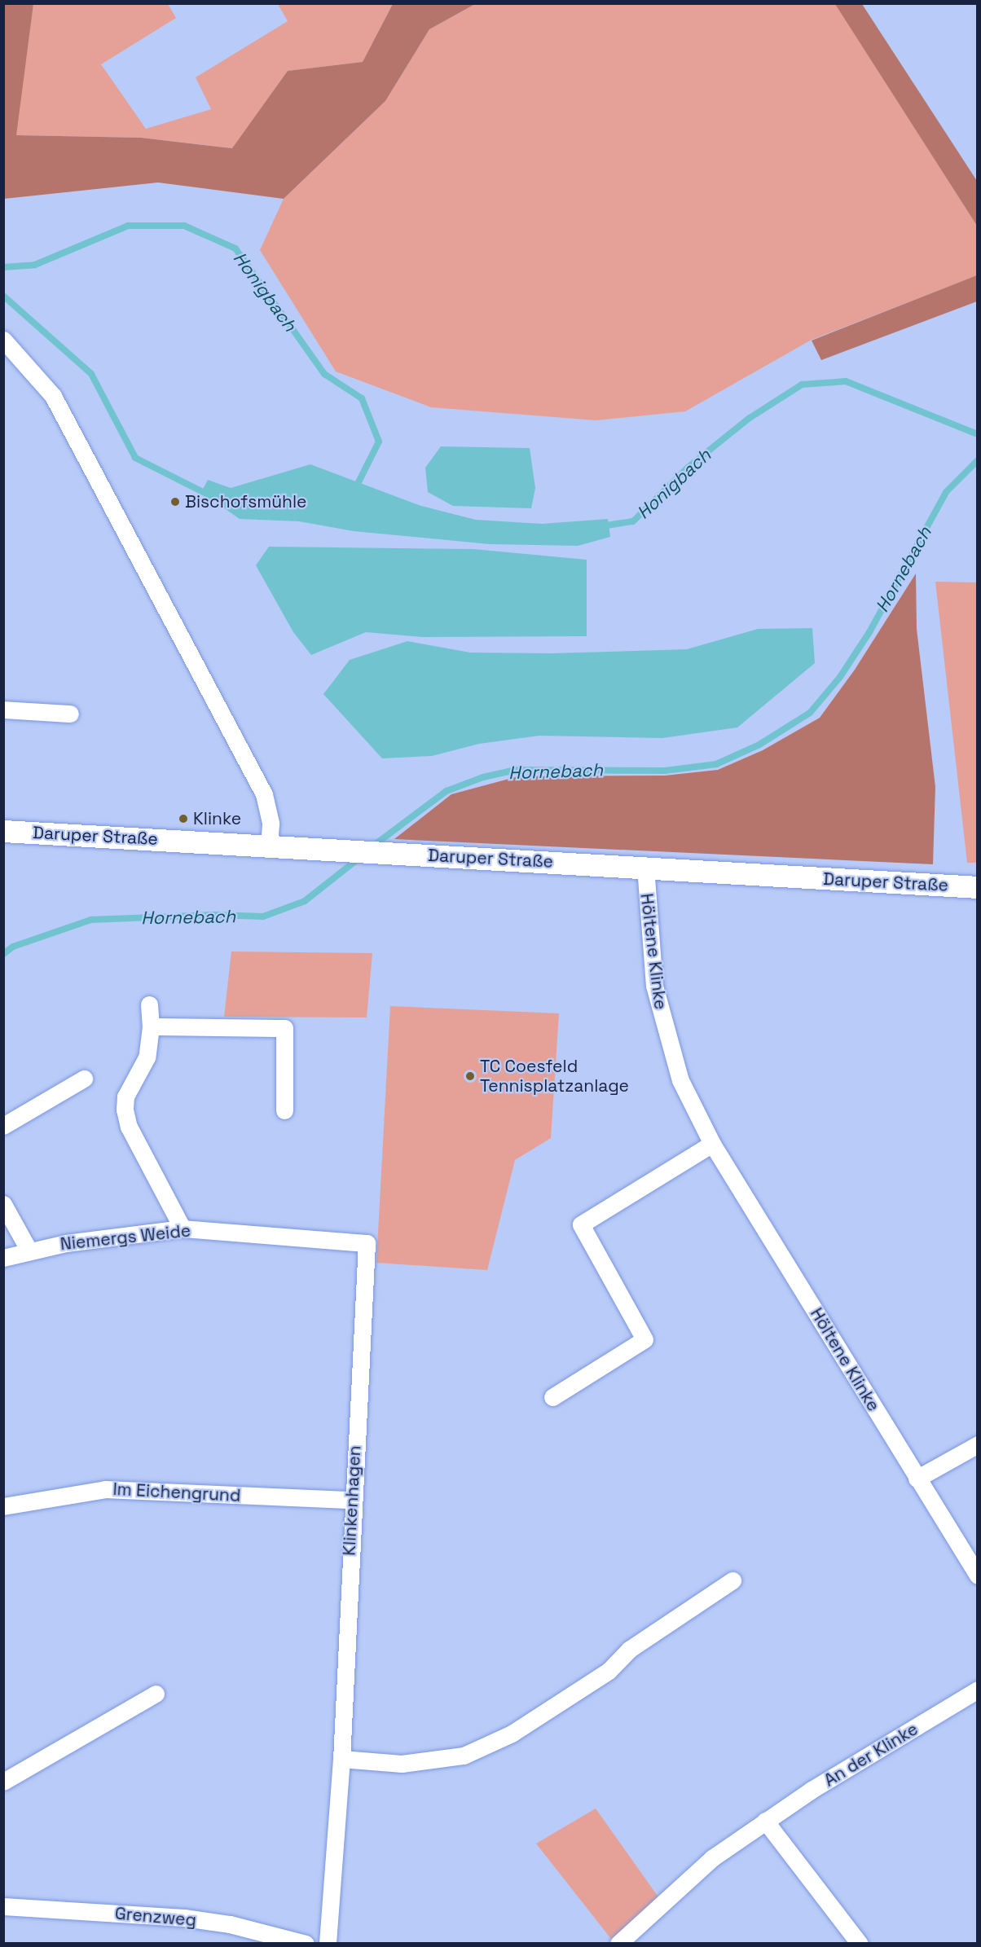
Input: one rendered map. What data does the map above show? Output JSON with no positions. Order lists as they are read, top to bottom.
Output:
{
  "streets": {
    "street": [
      "Daruper Straße",
      "Höltene Klinke",
      "Niemergs Weide",
      "Im Eichengrund",
      "Klinkenhagen",
      "An der Klinke",
      "Grenzweg"
    ]
  },
  "crossings": [
    ["Daruper Straße", "Höltene Klinke"],
    ["Niemergs Weide", "Klinkenhagen"],
    ["Im Eichengrund", "Klinkenhagen"]
  ],
  "water": ["Honigbach", "Hornebach"],
  "places": ["Bischofsmühle", "Klinke", "TC Coesfeld Tennisplatzanlage"]
}
